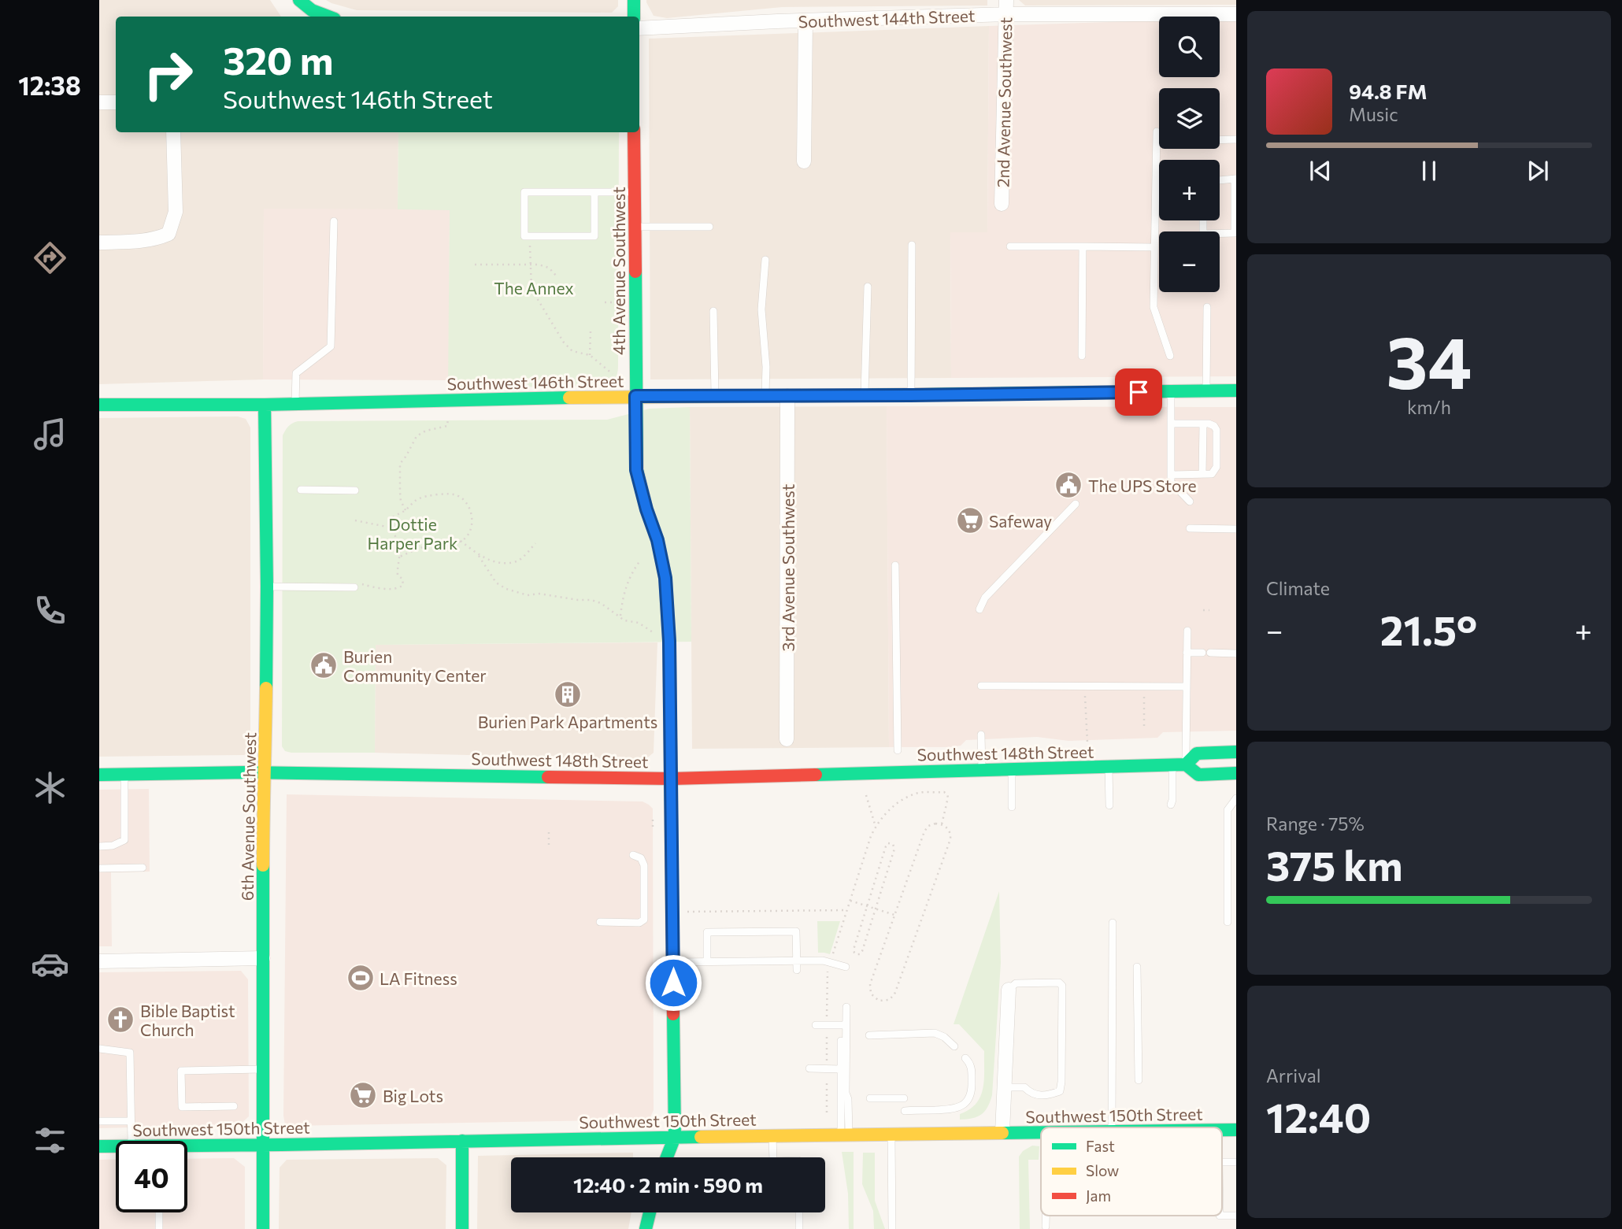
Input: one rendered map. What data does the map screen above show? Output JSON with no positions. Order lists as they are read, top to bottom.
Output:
{
  "streets": {
    "street": [
      "Southwest 144th Street",
      "2nd Avenue Southwest",
      "4th Avenue Southwest",
      "Southwest 146th Street",
      "3rd Avenue Southwest",
      "Southwest 148th Street",
      "6th Avenue Southwest",
      "Southwest 150th Street"
    ]
  },
  "crossings": [
    ["Southwest 144th Street", "2nd Avenue Southwest"],
    ["4th Avenue Southwest", "Southwest 146th Street"],
    ["4th Avenue Southwest", "Southwest 148th Street"],
    ["4th Avenue Southwest", "Southwest 150th Street"],
    ["Southwest 146th Street", "3rd Avenue Southwest"],
    ["Southwest 146th Street", "6th Avenue Southwest"],
    ["Southwest 148th Street", "6th Avenue Southwest"],
    ["6th Avenue Southwest", "Southwest 150th Street"]
  ],
  "parks": ["The Annex", "Dottie Harper Park"],
  "places": {
    "public building": ["The UPS Store", "Burien Community Center"],
    "supermarket": ["Safeway", "Big Lots"],
    "building": ["Burien Park Apartments"],
    "sports": ["LA Fitness"],
    "church": ["Bible Baptist Church"]
  },
  "legend": ["Fast", "Slow", "Jam"],
  "page": {
    "tabs": "12:38",
    "map_buttons": ["+", "−"],
    "turn": ["320 m", "Southwest 146th Street"],
    "song": ["94.8 FM", "Music"],
    "tile": [
      ["34", "km/h"],
      "Climate",
      ["Range · 75%", "375 km"],
      ["Arrival", "12:40"]
    ],
    "heat": ["−", "21.5°", "+"],
    "limit": "40",
    "trip": "12:40 · 2 min · 590 m"
  }
}
